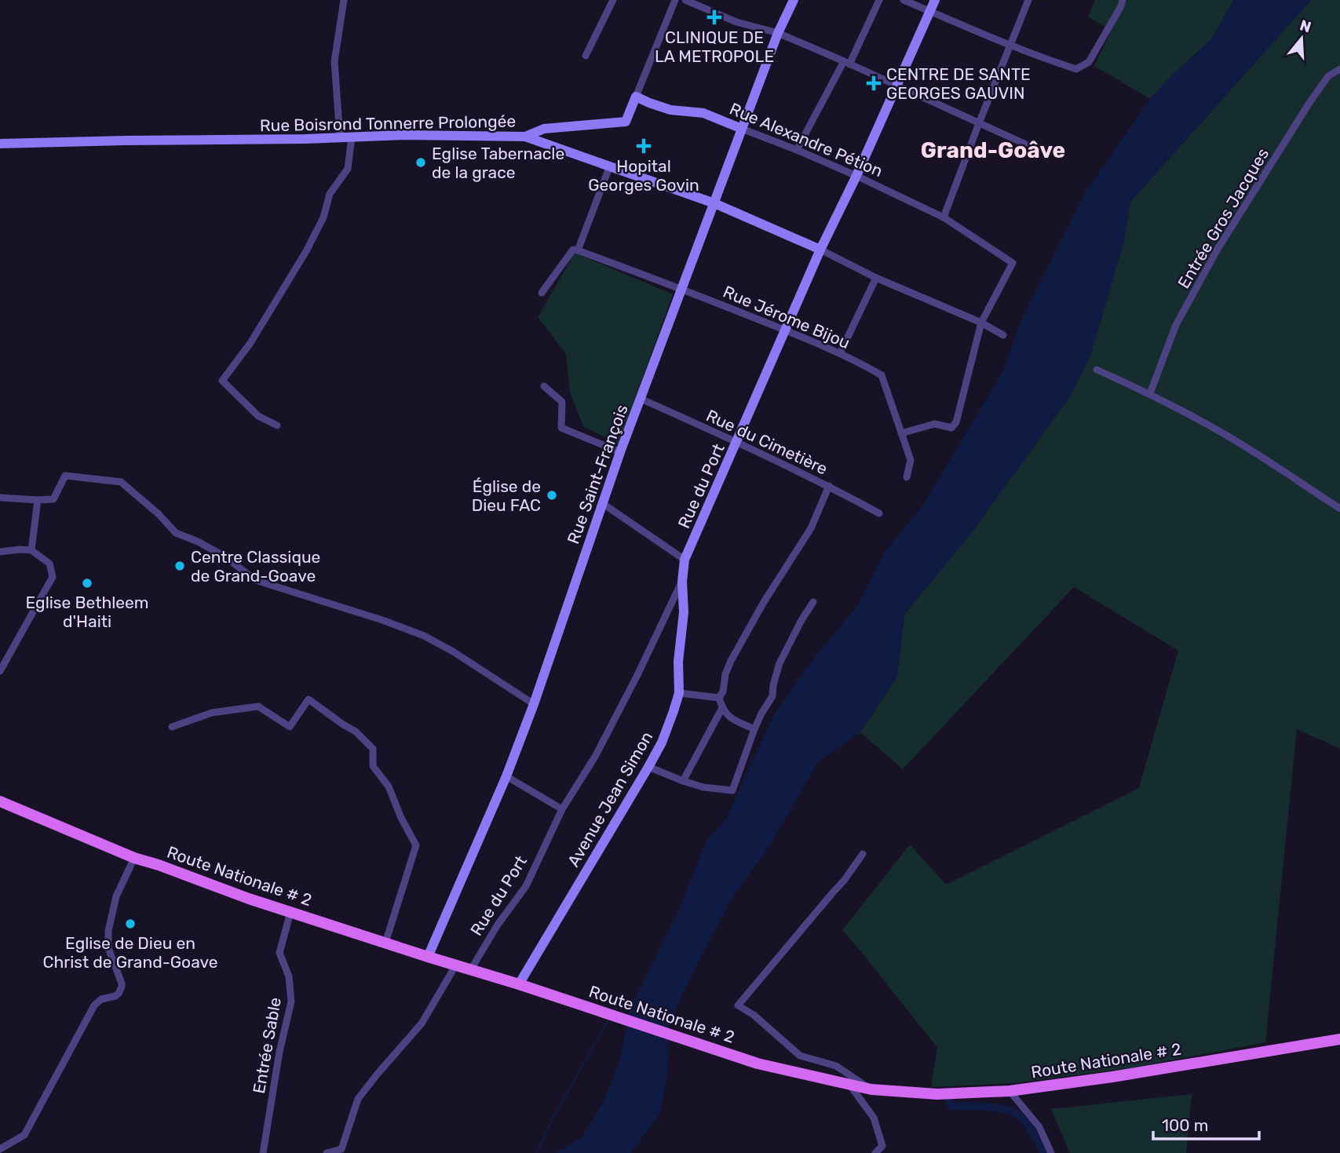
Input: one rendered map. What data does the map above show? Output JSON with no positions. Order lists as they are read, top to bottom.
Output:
{
  "streets": {
    "main road": ["Route Nationale # 2"],
    "street": [
      "Rue Boisrond Tonnerre Prolongée",
      "Rue Alexandre Pétion",
      "Entrée Gros Jacques",
      "Rue Jérome Bijou",
      "Rue du Cimetière",
      "Rue Saint-François",
      "Rue du Port",
      "Avenue Jean Simon",
      "Entrée Sable"
    ]
  },
  "crossings": [
    ["Rue Boisrond Tonnerre Prolongée", "Rue Saint-François"],
    ["Rue Boisrond Tonnerre Prolongée", "Rue du Port"],
    ["Rue Alexandre Pétion", "Rue Saint-François"],
    ["Rue Alexandre Pétion", "Rue du Port"],
    ["Rue Jérome Bijou", "Rue Saint-François"],
    ["Rue Jérome Bijou", "Rue du Port"],
    ["Rue du Cimetière", "Rue Saint-François"],
    ["Rue du Cimetière", "Rue du Port"],
    ["Rue Saint-François", "Route Nationale # 2"],
    ["Rue du Port", "Avenue Jean Simon"],
    ["Rue du Port", "Route Nationale # 2"],
    ["Avenue Jean Simon", "Route Nationale # 2"],
    ["Route Nationale # 2", "Entrée Sable"]
  ],
  "districts": ["Grand-Goâve"],
  "places": {
    "health": ["CLINIQUE DE LA METROPOLE", "CENTRE DE SANTE GEORGES GAUVIN", "Hopital Georges Govin"],
    "other": [
      "Eglise Tabernacle de la grace",
      "Église de Dieu FAC",
      "Centre Classique de Grand-Goave",
      "Eglise Bethleem d'Haiti",
      "Eglise de Dieu en Christ de Grand-Goave"
    ]
  },
  "scale_bar": "100 m",
  "north": "top"
}
